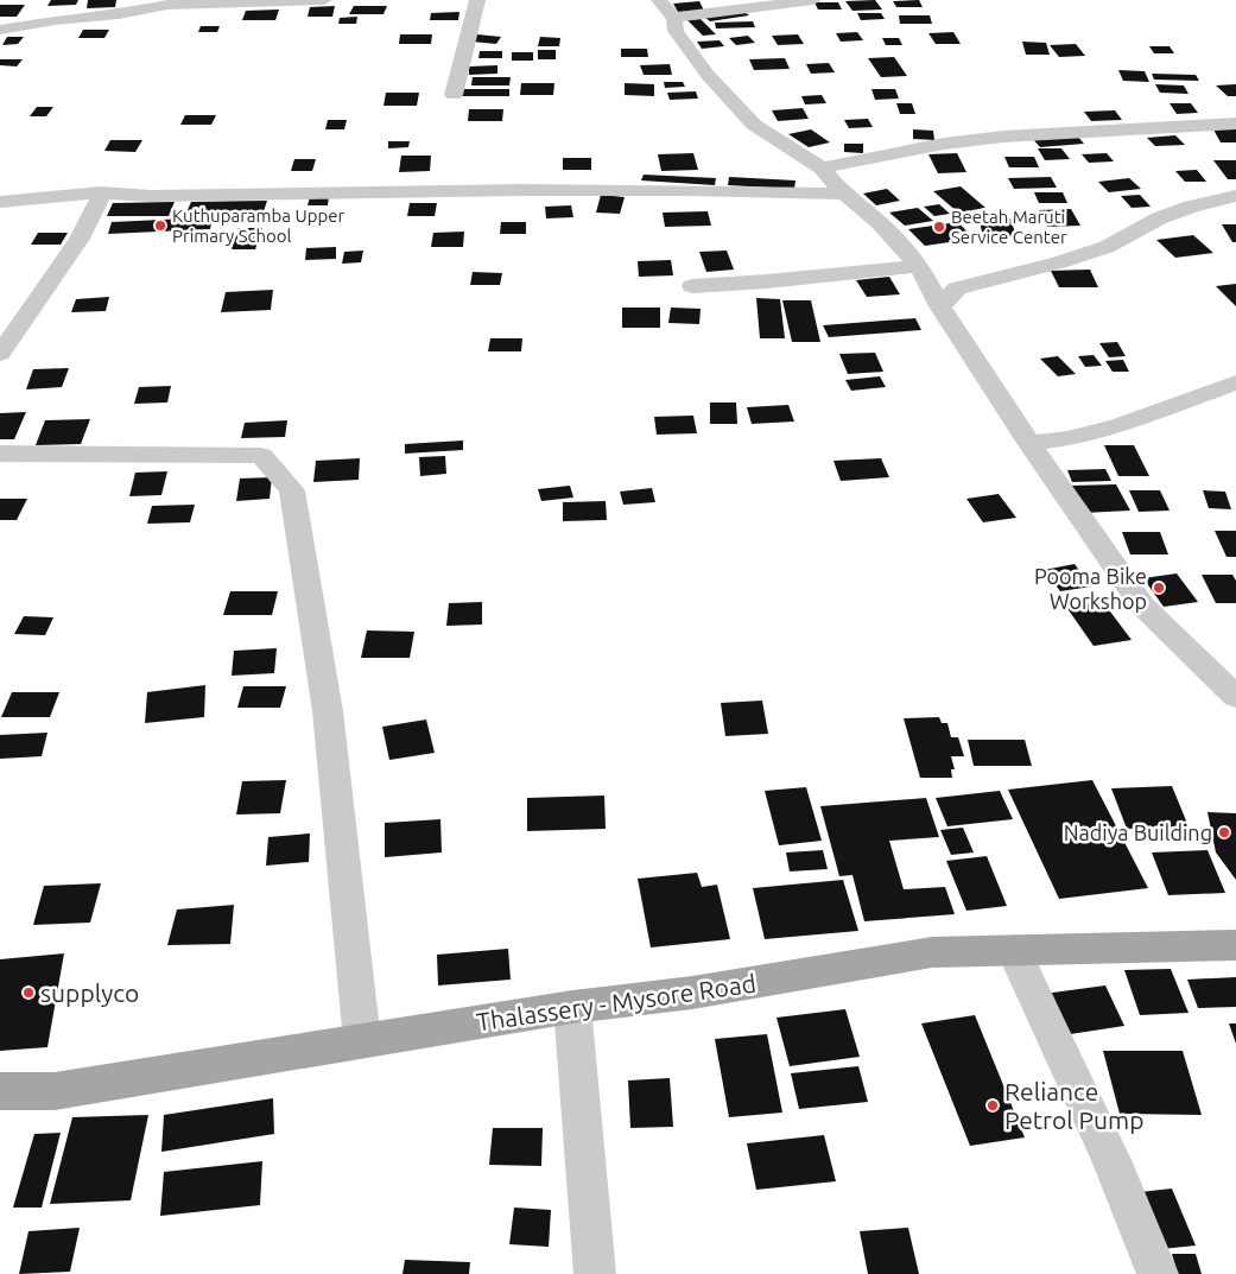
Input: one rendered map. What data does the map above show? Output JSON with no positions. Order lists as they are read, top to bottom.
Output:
{
  "streets": {
    "main road": ["Thalassery - Mysore Road"]
  },
  "places": [
    "Kuthuparamba Upper Primary School",
    "Beetah Maruti Service Center",
    "Pooma Bike Workshop",
    "Nadiya Building",
    "supplyco",
    "Reliance Petrol Pump"
  ]
}
